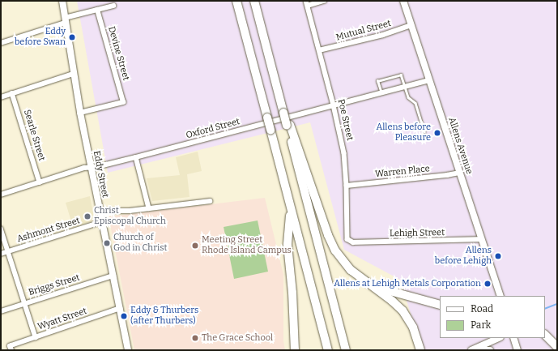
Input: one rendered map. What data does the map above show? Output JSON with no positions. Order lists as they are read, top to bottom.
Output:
{
  "streets": {
    "main road": ["Allens Avenue", "Eddy Street"],
    "street": [
      "Mutual Street",
      "Devine Street",
      "Poe Street",
      "Oxford Street",
      "Searle Street",
      "Warren Place",
      "Ashmont Street",
      "Lehigh Street",
      "Briggs Street",
      "Wyatt Street"
    ]
  },
  "crossings": [
    ["Mutual Street", "Poe Street"],
    ["Mutual Street", "Allens Avenue"],
    ["Devine Street", "Eddy Street"],
    ["Poe Street", "Oxford Street"],
    ["Poe Street", "Warren Place"],
    ["Poe Street", "Lehigh Street"],
    ["Oxford Street", "Searle Street"],
    ["Oxford Street", "Allens Avenue"],
    ["Oxford Street", "Eddy Street"],
    ["Allens Avenue", "Warren Place"],
    ["Allens Avenue", "Lehigh Street"],
    ["Eddy Street", "Ashmont Street"],
    ["Eddy Street", "Briggs Street"],
    ["Eddy Street", "Wyatt Street"]
  ],
  "places": [
    "Eddy before Swan",
    "Allens before Pleasure",
    "Christ Episcopal Church",
    "Church of God in Christ",
    "Meeting Street Rhode Island Campus",
    "Allens before Lehigh",
    "Allens at Lehigh Metals Corporation",
    "Eddy & Thurbers (after Thurbers)",
    "The Grace School"
  ],
  "legend": ["Road", "Park"]
}
